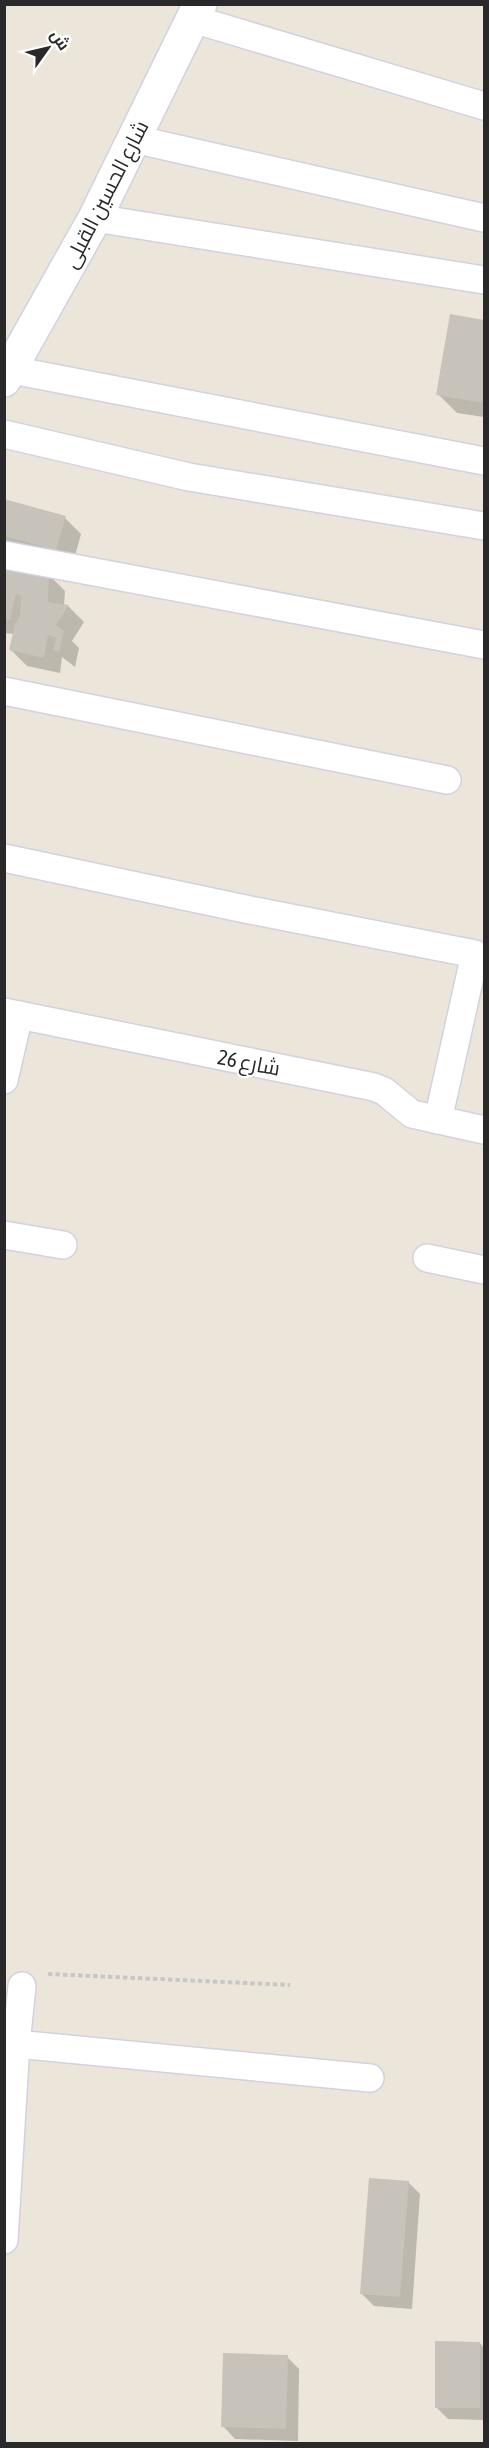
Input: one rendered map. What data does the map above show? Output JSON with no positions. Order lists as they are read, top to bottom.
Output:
{
  "streets": {
    "main road": ["شارع الحسين القبلى"],
    "street": ["شارع 26"]
  },
  "north": "top right"
}
